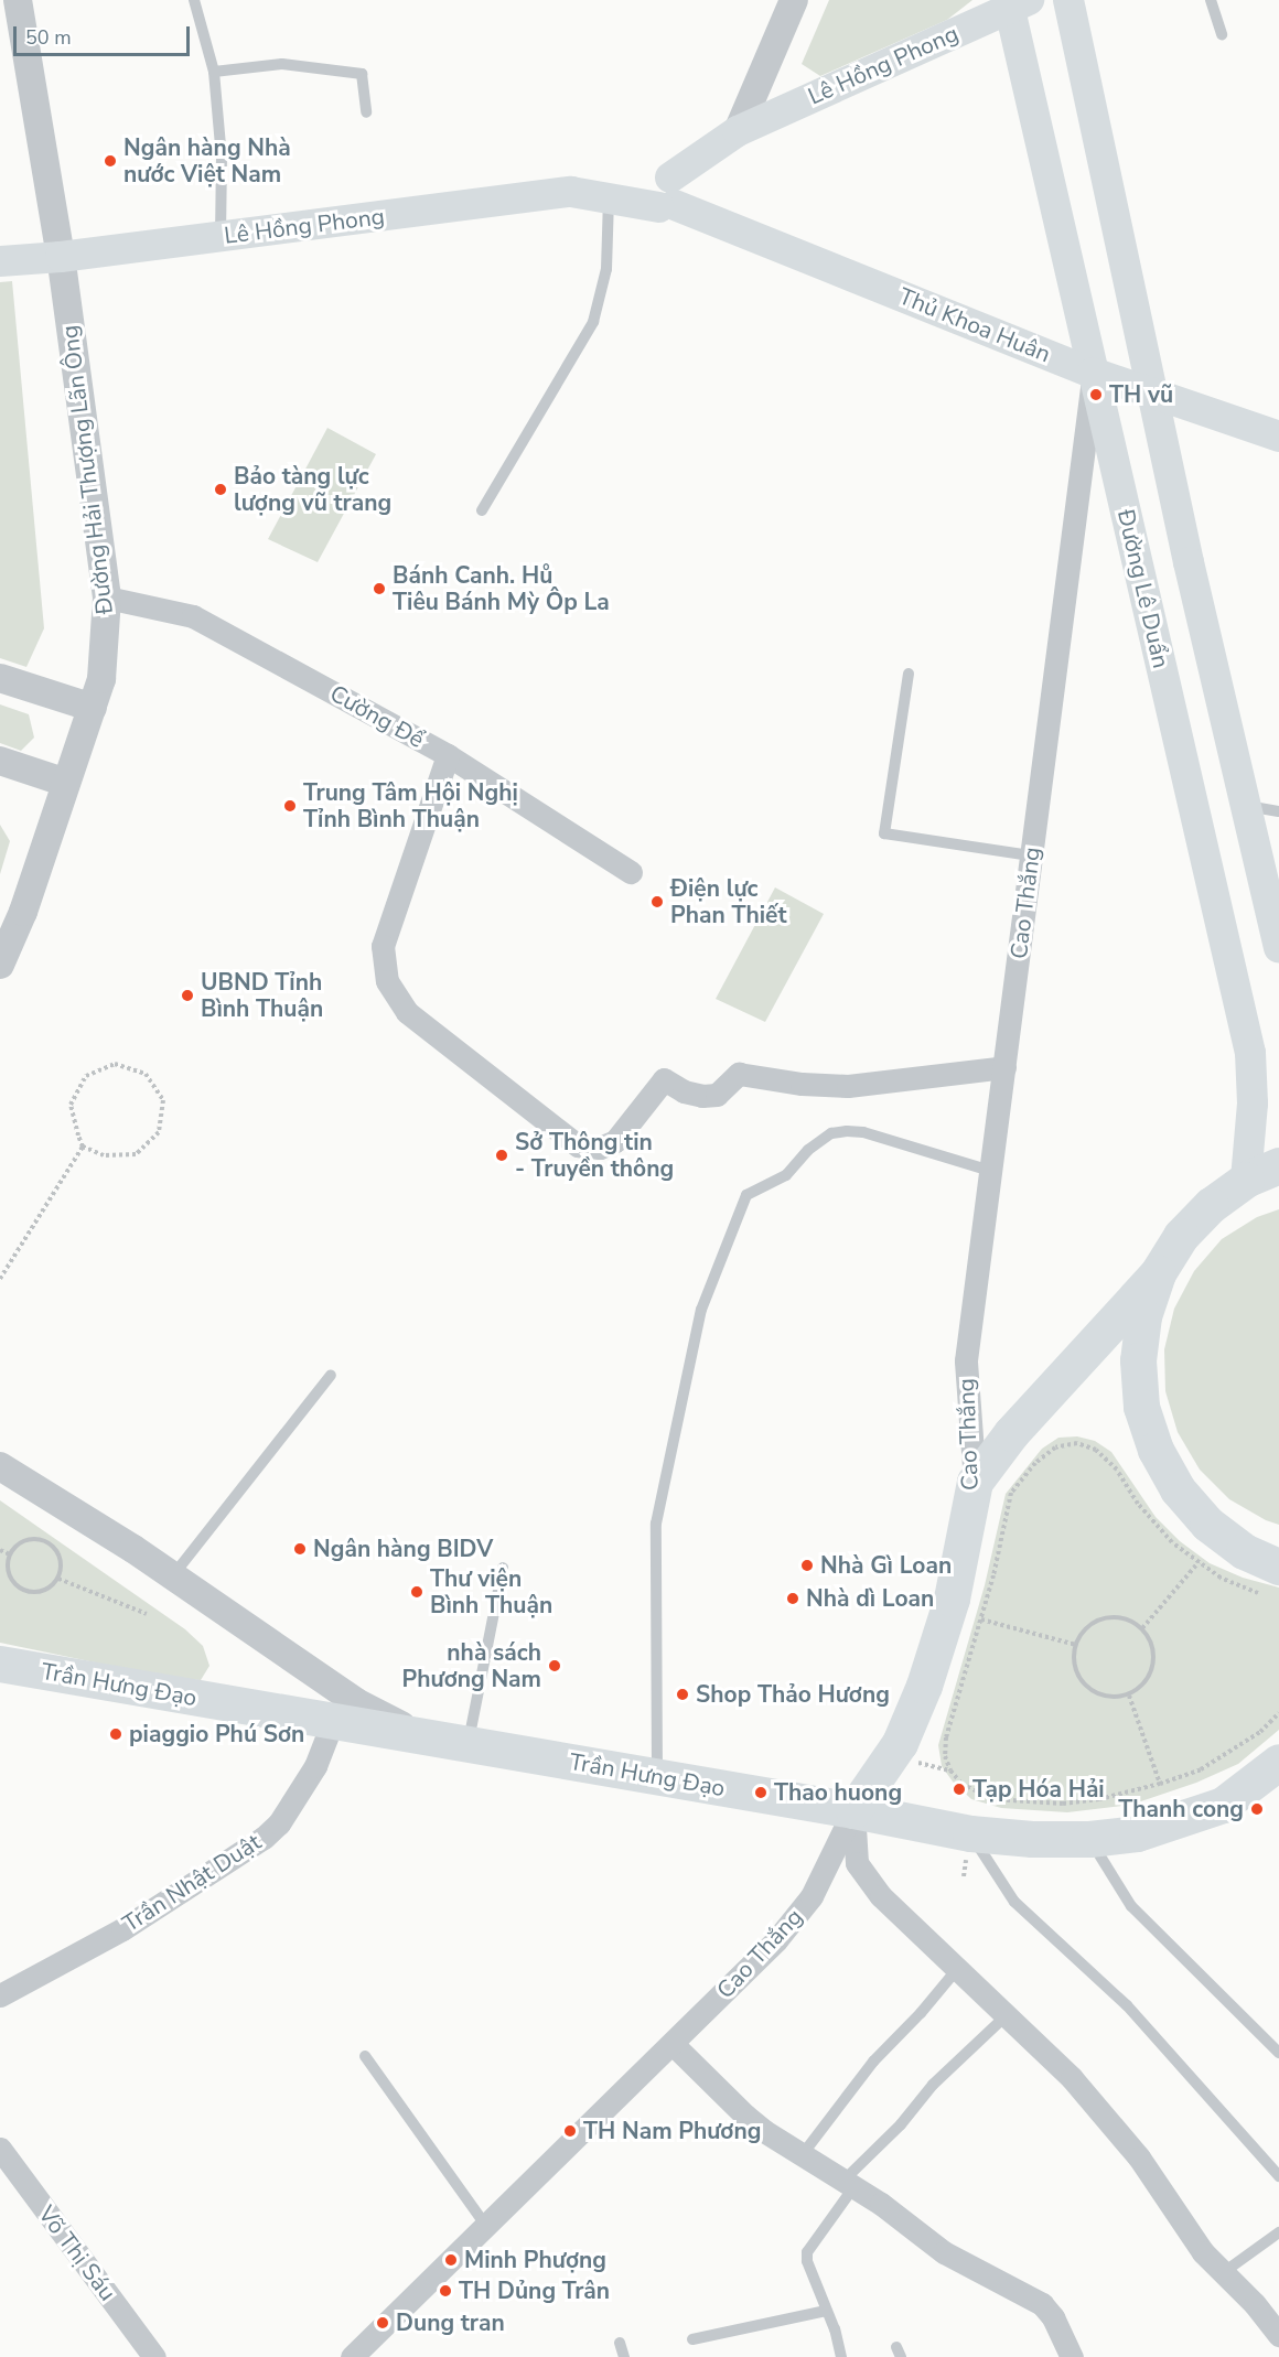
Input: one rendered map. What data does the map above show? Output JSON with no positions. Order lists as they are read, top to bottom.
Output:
{
  "streets": {
    "main road": [
      "Lê Hồng Phong",
      "Thủ Khoa Huân",
      "Đường Lê Duẩn",
      "Cao Thắng",
      "Trần Hưng Đạo"
    ],
    "street": [
      "Đường Hải Thượng Lãn Ông",
      "Cường Để",
      "Trần Nhật Duật",
      "Võ Thị Sáu"
    ]
  },
  "crossings": [
    ["Lê Hồng Phong", "Thủ Khoa Huân"],
    ["Lê Hồng Phong", "Đường Hải Thượng Lãn Ông"],
    ["Lê Hồng Phong", "Đường Lê Duẩn"],
    ["Thủ Khoa Huân", "Đường Lê Duẩn"],
    ["Thủ Khoa Huân", "Cao Thắng"],
    ["Đường Hải Thượng Lãn Ông", "Cường Để"],
    ["Đường Lê Duẩn", "Cao Thắng"],
    ["Cao Thắng", "Trần Hưng Đạo"],
    ["Trần Hưng Đạo", "Trần Nhật Duật"]
  ],
  "places": [
    "Ngân hàng Nhà nước Việt Nam",
    "TH vũ",
    "Bảo tàng lực lượng vũ trang",
    "Bánh Canh. Hů Tiêu Bánh Mỳ Ôp La",
    "Trung Tâm Hội Nghị Tỉnh Bình Thuận",
    "Điện lực Phan Thiết",
    "UBND Tỉnh Bình Thuận",
    "Sở Thông tin - Truyền thông",
    "Ngân hàng BIDV",
    "Nhà Gì Loan",
    "Thư viện Bình Thuận",
    "Nhà dì Loan",
    "nhà sách Phương Nam",
    "Shop Thảo Hương",
    "piaggio Phú Sơn",
    "Tạp Hóa Hải",
    "Thao huong",
    "Thanh cong",
    "TH Nam Phương",
    "Minh Phượng",
    "TH Dủng Trân",
    "Dung tran"
  ],
  "scale_bar": "50 m"
}
